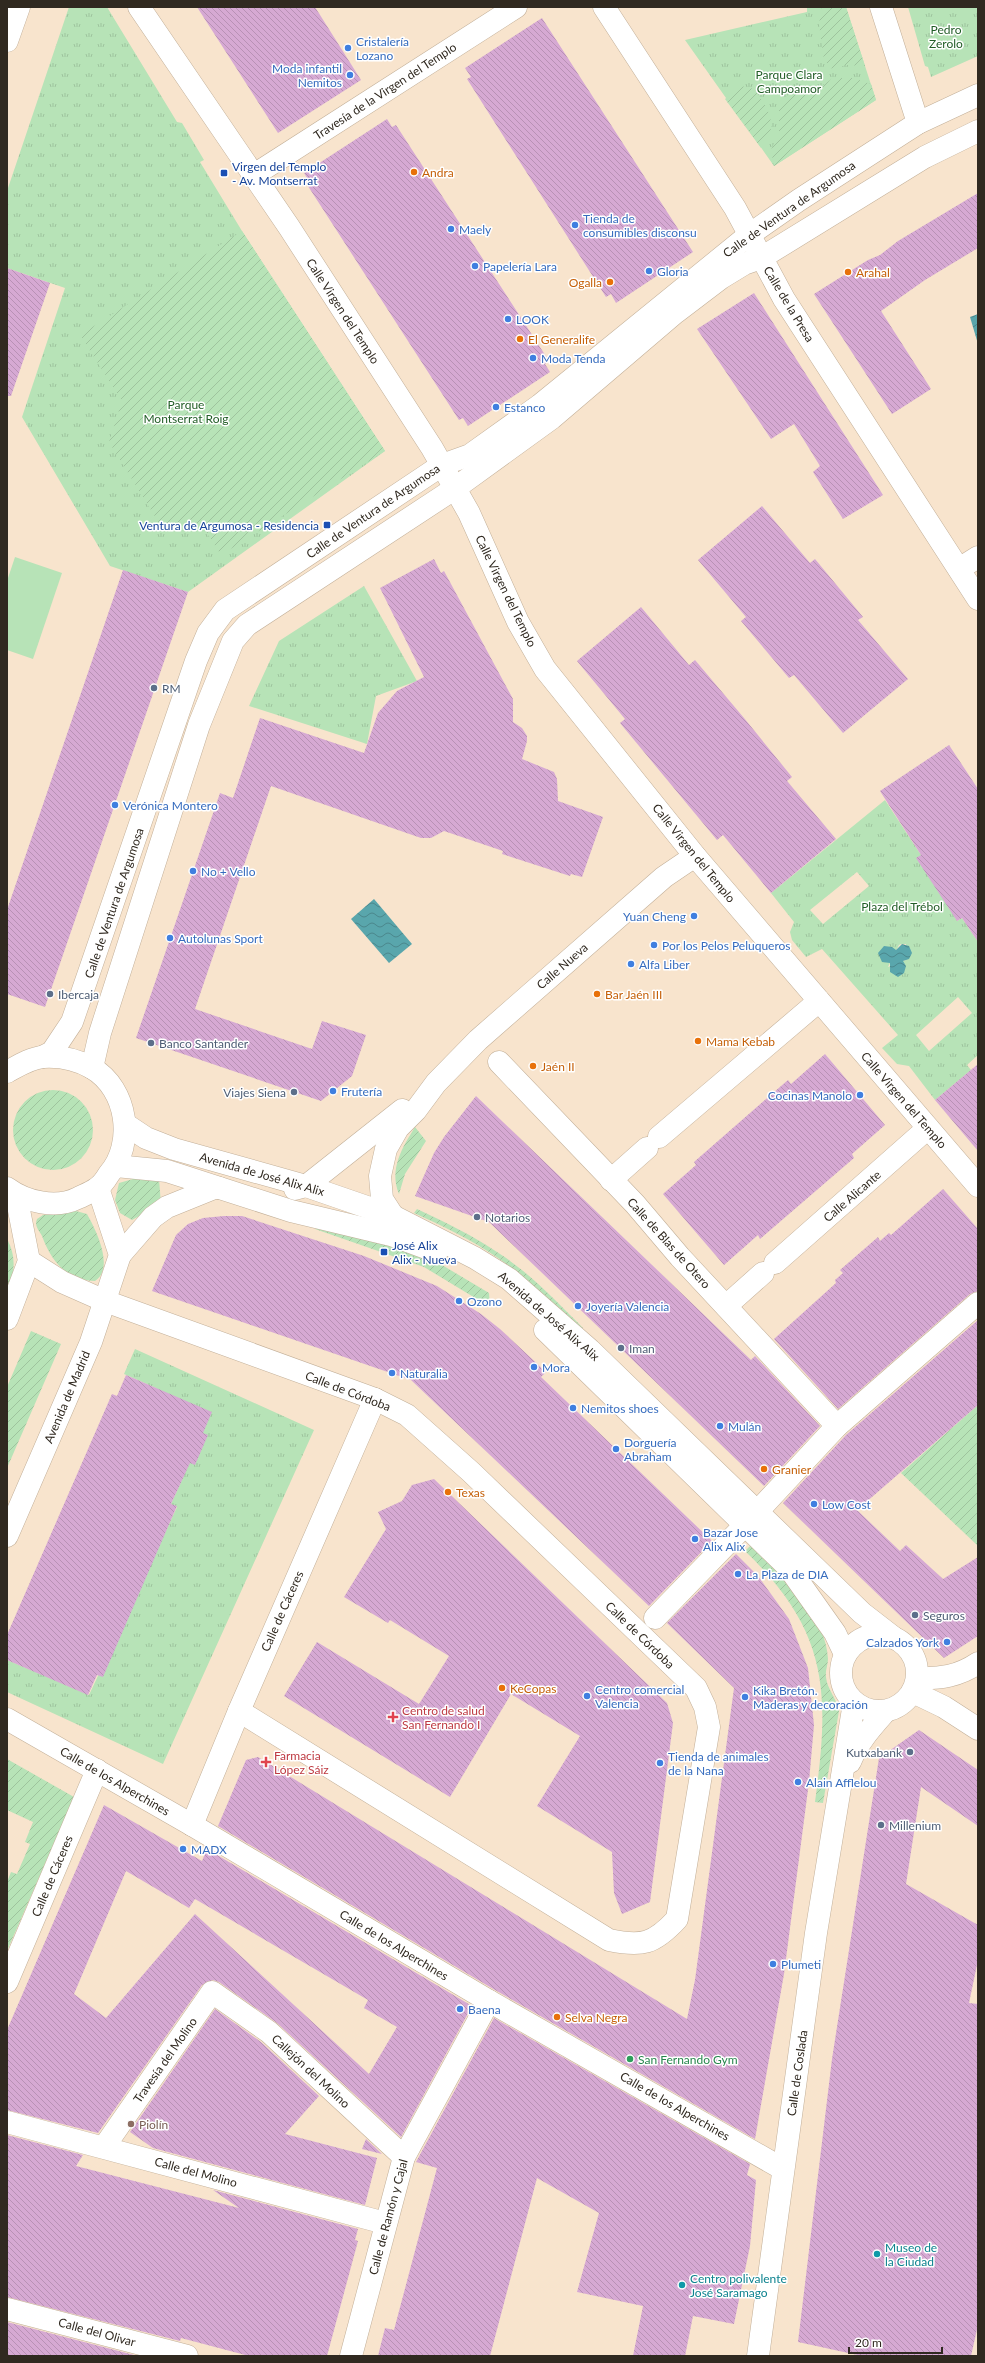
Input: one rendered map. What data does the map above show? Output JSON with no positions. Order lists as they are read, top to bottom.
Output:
{
  "streets": {
    "street": [
      "Travesía de la Virgen del Templo",
      "Calle de Ventura de Argumosa",
      "Calle de la Presa",
      "Calle Virgen del Templo",
      "Calle Nueva",
      "Avenida de José Alix Alix",
      "Calle Alicante",
      "Calle de Blas de Otero",
      "Calle de Córdoba",
      "Avenida de Madrid",
      "Calle de Cáceres",
      "Calle de los Alperchines",
      "Travesía del Molino",
      "Callejón del Molino",
      "Calle de Coslada",
      "Calle del Molino",
      "Calle de Ramón y Cajal",
      "Calle del Olivar"
    ]
  },
  "crossings": [
    ["Travesía de la Virgen del Templo", "Calle Virgen del Templo"],
    ["Calle de Ventura de Argumosa", "Calle de la Presa"],
    ["Calle de Ventura de Argumosa", "Calle Virgen del Templo"],
    ["Calle Virgen del Templo", "Calle Nueva"],
    ["Calle Virgen del Templo", "Calle Alicante"],
    ["Calle Nueva", "Avenida de José Alix Alix"],
    ["Avenida de José Alix Alix", "Avenida de Madrid"],
    ["Avenida de José Alix Alix", "Calle de Coslada"],
    ["Calle Alicante", "Calle de Blas de Otero"],
    ["Calle de Córdoba", "Avenida de Madrid"],
    ["Calle de Córdoba", "Calle de Cáceres"],
    ["Calle de Cáceres", "Calle de los Alperchines"],
    ["Calle de los Alperchines", "Calle de Coslada"],
    ["Calle de los Alperchines", "Calle de Ramón y Cajal"],
    ["Travesía del Molino", "Callejón del Molino"],
    ["Travesía del Molino", "Calle del Molino"],
    ["Callejón del Molino", "Calle de Ramón y Cajal"],
    ["Calle del Molino", "Calle de Ramón y Cajal"]
  ],
  "parks": [
    "Pedro Zerolo",
    "Parque Clara Campoamor",
    "Parque Montserrat Roig",
    "Plaza del Trébol"
  ],
  "places": {
    "other": [
      "Cristalería Lozano",
      "Moda infantil Nemitos",
      "Andra",
      "Tienda de consumibles disconsu",
      "Maely",
      "Papelería Lara",
      "Gloria",
      "Arahal",
      "Ogalla",
      "LOOK",
      "El Generalife",
      "Moda Tenda",
      "Estanco",
      "RM",
      "Verónica Montero",
      "No + Vello",
      "Yuan Cheng",
      "Autolunas Sport",
      "Por los Pelos Peluqueros",
      "Alfa Liber",
      "Ibercaja",
      "Bar Jaén III",
      "Mama Kebab",
      "Banco Santander",
      "Jaén II",
      "Frutería",
      "Viajes Siena",
      "Cocinas Manolo",
      "Notarios",
      "Ozono",
      "Joyería Valencia",
      "Iman",
      "Mora",
      "Naturalia",
      "Nemitos shoes",
      "Mulán",
      "Dorguería Abraham",
      "Granier",
      "Texas",
      "Low Cost",
      "Bazar Jose Alix Alix",
      "La Plaza de DIA",
      "Seguros",
      "Calzados York",
      "KeCopas",
      "Centro comercial Valencia",
      "Kika Bretón. Maderas y decoración",
      "Kutxabank",
      "Tienda de animales de la Nana",
      "Alain Afflelou",
      "Millenium",
      "MADX",
      "Plumeti",
      "Baena",
      "Selva Negra",
      "San Fernando Gym",
      "Piolín",
      "Museo de la Ciudad",
      "Centro polivalente José Saramago"
    ],
    "transit": ["Virgen del Templo - Av. Montserrat", "Ventura de Argumosa - Residencia", "José Alix Alix - Nueva"],
    "health": ["Centro de salud San Fernando I", "Farmacia López Sáiz"]
  },
  "scale_bar": "20 m"
}
